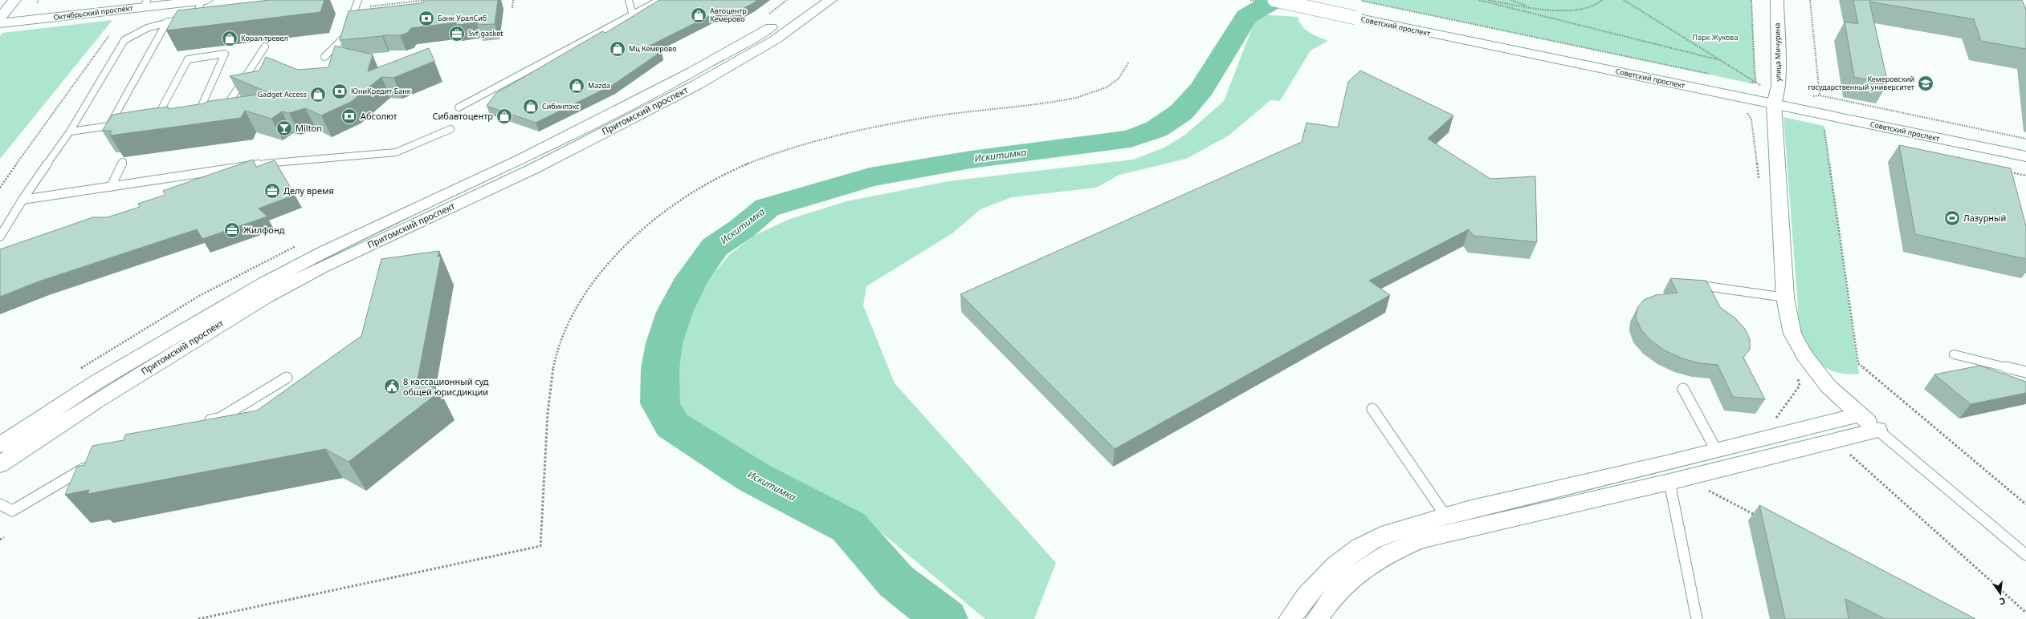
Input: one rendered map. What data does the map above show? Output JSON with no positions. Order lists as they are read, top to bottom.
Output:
{
  "streets": {
    "main road": [
      "Октябрьский проспект",
      "Советский проспект",
      "улица Мичурина",
      "Притомский проспект"
    ]
  },
  "crossings": [
    ["Советский проспект", "улица Мичурина"]
  ],
  "water": ["Искитимка"],
  "parks": ["Парк Жукова"],
  "places": {
    "shop": [
      "Автоцентр Кемерово",
      "Корал тревел",
      "Мц Кемерово",
      "Mazda",
      "Gadget Access",
      "Сибинпэкс",
      "Сибавтоцентр"
    ],
    "bank": ["Банк УралСиб", "ЮниКредит Банк", "Абсолют"],
    "office": ["Svf-gasket", "Делу время", "Жилфонд"],
    "school or university": ["Кемеровский государственный университет"],
    "bar": ["Milton"],
    "sports": ["Лазурный"],
    "public building": ["8 кассационный суд общей юрисдикции"]
  },
  "north": "bottom"
}
